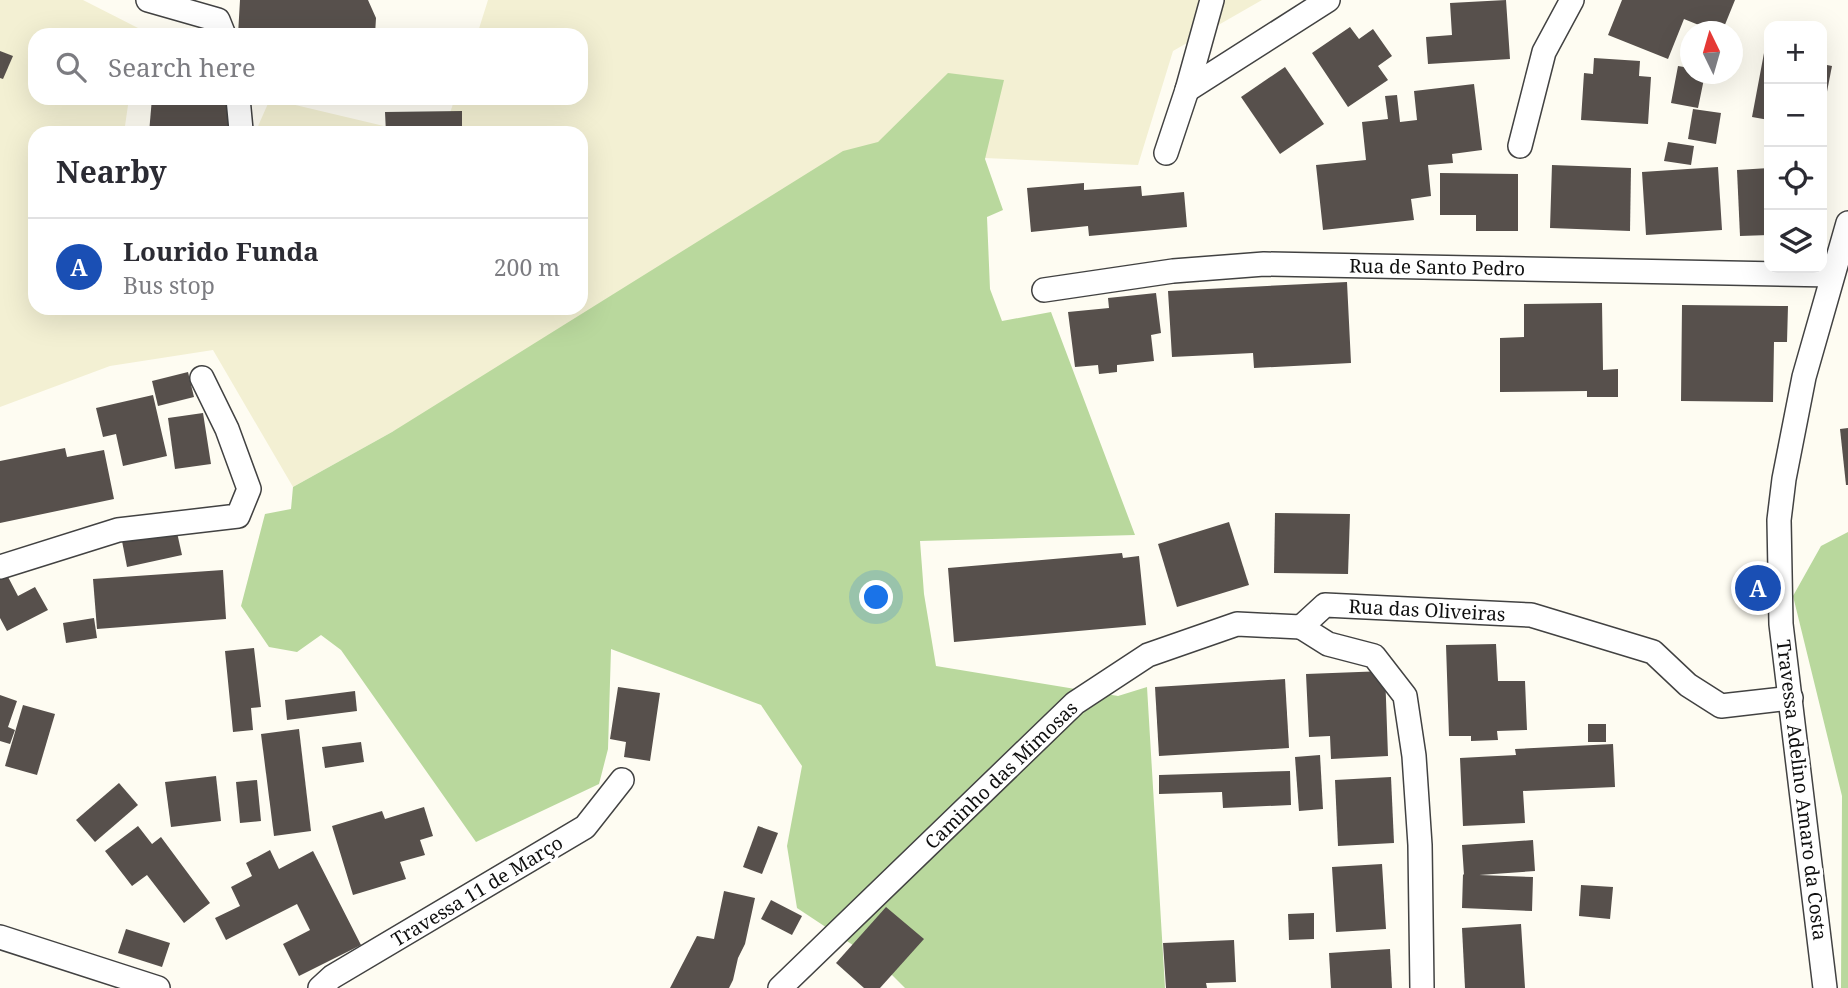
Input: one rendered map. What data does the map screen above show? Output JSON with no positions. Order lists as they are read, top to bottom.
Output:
{
  "streets": {
    "street": [
      "Rua de Santo Pedro",
      "Rua das Oliveiras",
      "Caminho das Mimosas",
      "Travessa Adelino Amaro da Costa",
      "Travessa 11 de Março"
    ]
  },
  "crossings": [
    ["Rua de Santo Pedro", "Travessa Adelino Amaro da Costa"],
    ["Rua das Oliveiras", "Caminho das Mimosas"],
    ["Rua das Oliveiras", "Travessa Adelino Amaro da Costa"]
  ],
  "north": "top",
  "page": {
    "map_buttons": ["+", "−"],
    "search": "Search here",
    "heading": "Nearby",
    "list": [
      {
        "mark": "A",
        "name": "Lourido Funda",
        "note": "Bus stop",
        "value": "200 m"
      }
    ],
    "pins": "A"
  }
}
